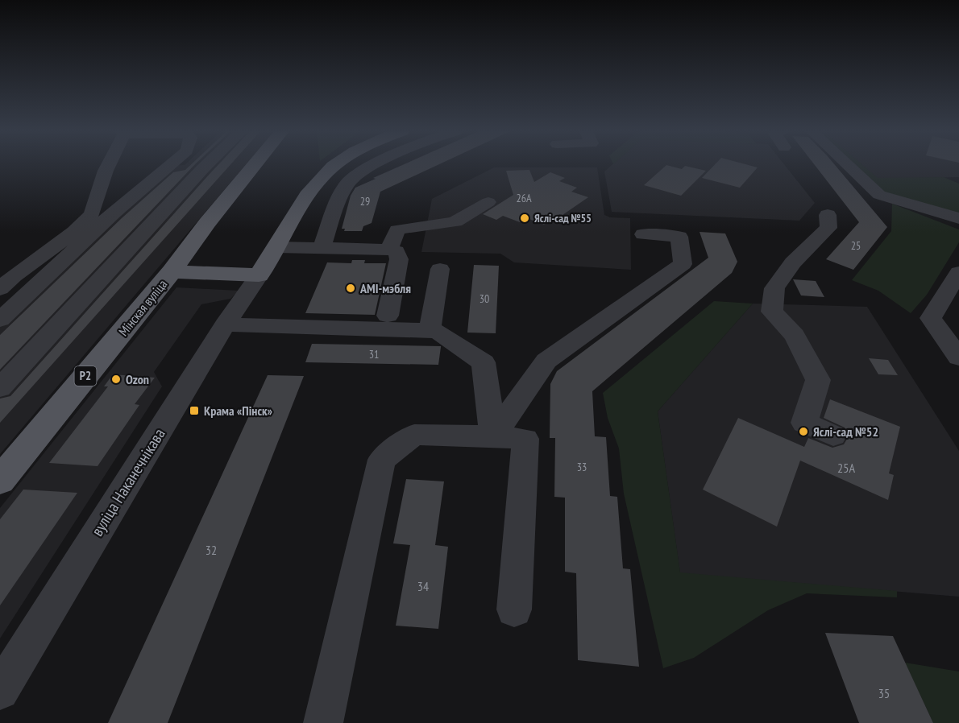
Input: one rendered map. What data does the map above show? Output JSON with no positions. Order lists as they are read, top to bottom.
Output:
{
  "streets": {
    "main road": ["Мінская вуліца", "Р2", "вуліца Наканечнікава"]
  },
  "places": {
    "other": [
      "Яслі-сад №55",
      "AMI-мэбля",
      "Ozon",
      "Яслі-сад №52"
    ],
    "transit": ["Крама «Пінск»"]
  },
  "house_numbers": [
    "26А",
    "29",
    "25",
    "30",
    "31",
    "33",
    "25А",
    "32",
    "34",
    "35"
  ]
}
